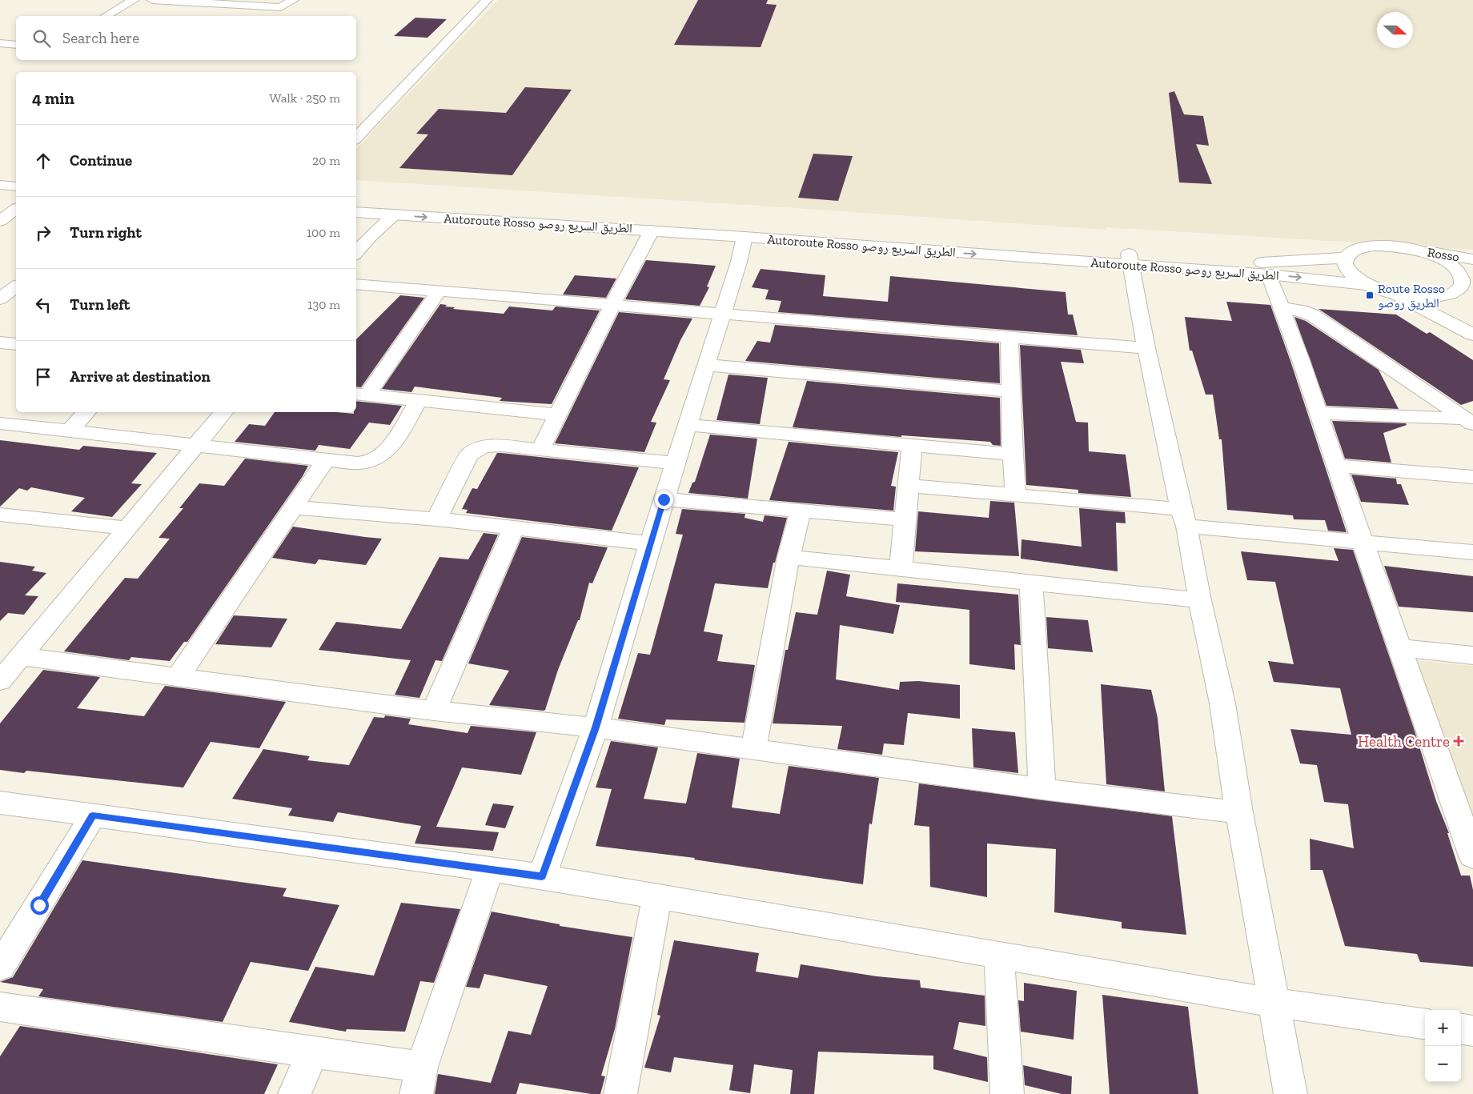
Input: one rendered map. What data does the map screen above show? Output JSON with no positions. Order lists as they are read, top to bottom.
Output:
{
  "streets": {
    "main road": ["Autoroute Rosso الطريق السريع روصو", "Rosso"]
  },
  "places": {
    "transit": ["Route Rosso الطريق روصو"],
    "health": ["Health Centre"]
  },
  "north": "right",
  "page": {
    "search": "Search here",
    "heading": ["4 min", "Walk · 250 m"],
    "list": [
      ["Continue", "20 m"],
      ["Turn right", "100 m"],
      ["Turn left", "130 m"],
      "Arrive at destination"
    ],
    "map_buttons": ["+", "−"]
  }
}
